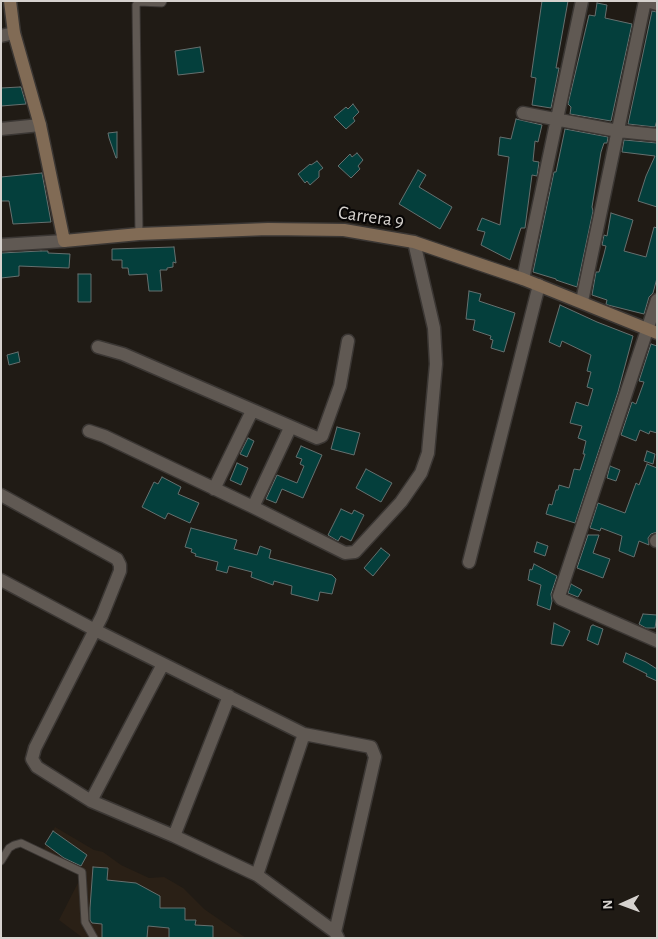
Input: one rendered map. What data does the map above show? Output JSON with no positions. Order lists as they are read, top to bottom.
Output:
{
  "streets": {
    "main road": ["Carrera 9"]
  },
  "north": "left"
}
